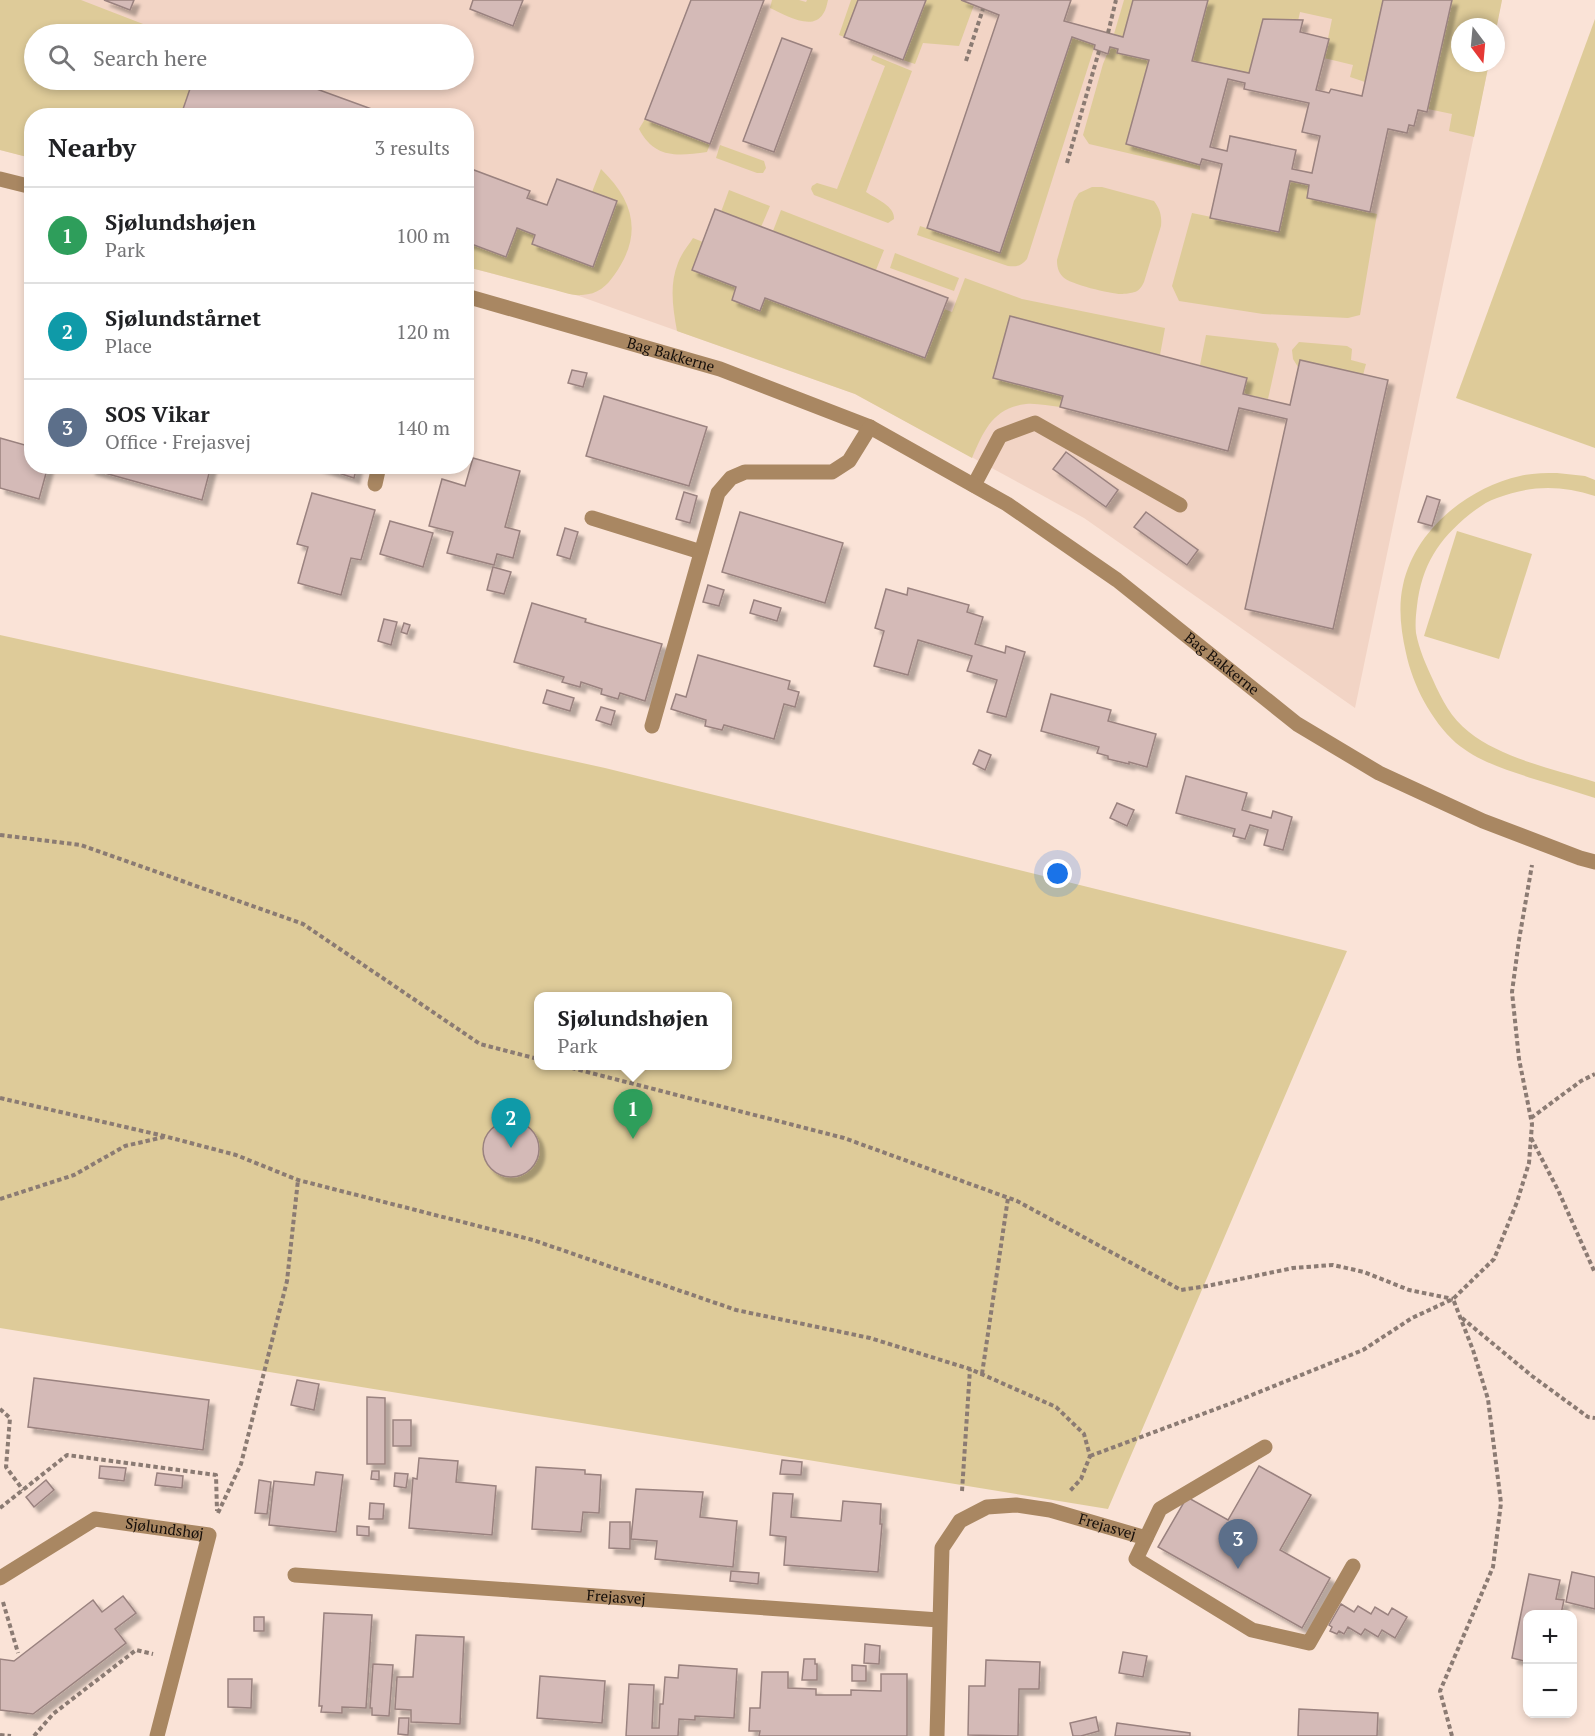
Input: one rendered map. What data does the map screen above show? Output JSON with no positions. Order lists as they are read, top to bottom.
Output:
{
  "streets": {
    "street": ["Bag Bakkerne", "Frejasvej", "Sjølundshøj"]
  },
  "north": "bottom",
  "page": {
    "search": "Search here",
    "heading": ["Nearby", "3 results"],
    "list": [
      {
        "mark": "1",
        "name": "Sjølundshøjen",
        "note": "Park",
        "value": "100 m"
      },
      {
        "mark": "2",
        "name": "Sjølundstårnet",
        "note": "Place",
        "value": "120 m"
      },
      {
        "mark": "3",
        "name": "SOS Vikar",
        "note": "Office · Frejasvej",
        "value": "140 m"
      }
    ],
    "popup": ["Sjølundshøjen", "Park"],
    "pins": ["1", "2", "3"],
    "map_buttons": ["+", "−"]
  }
}
